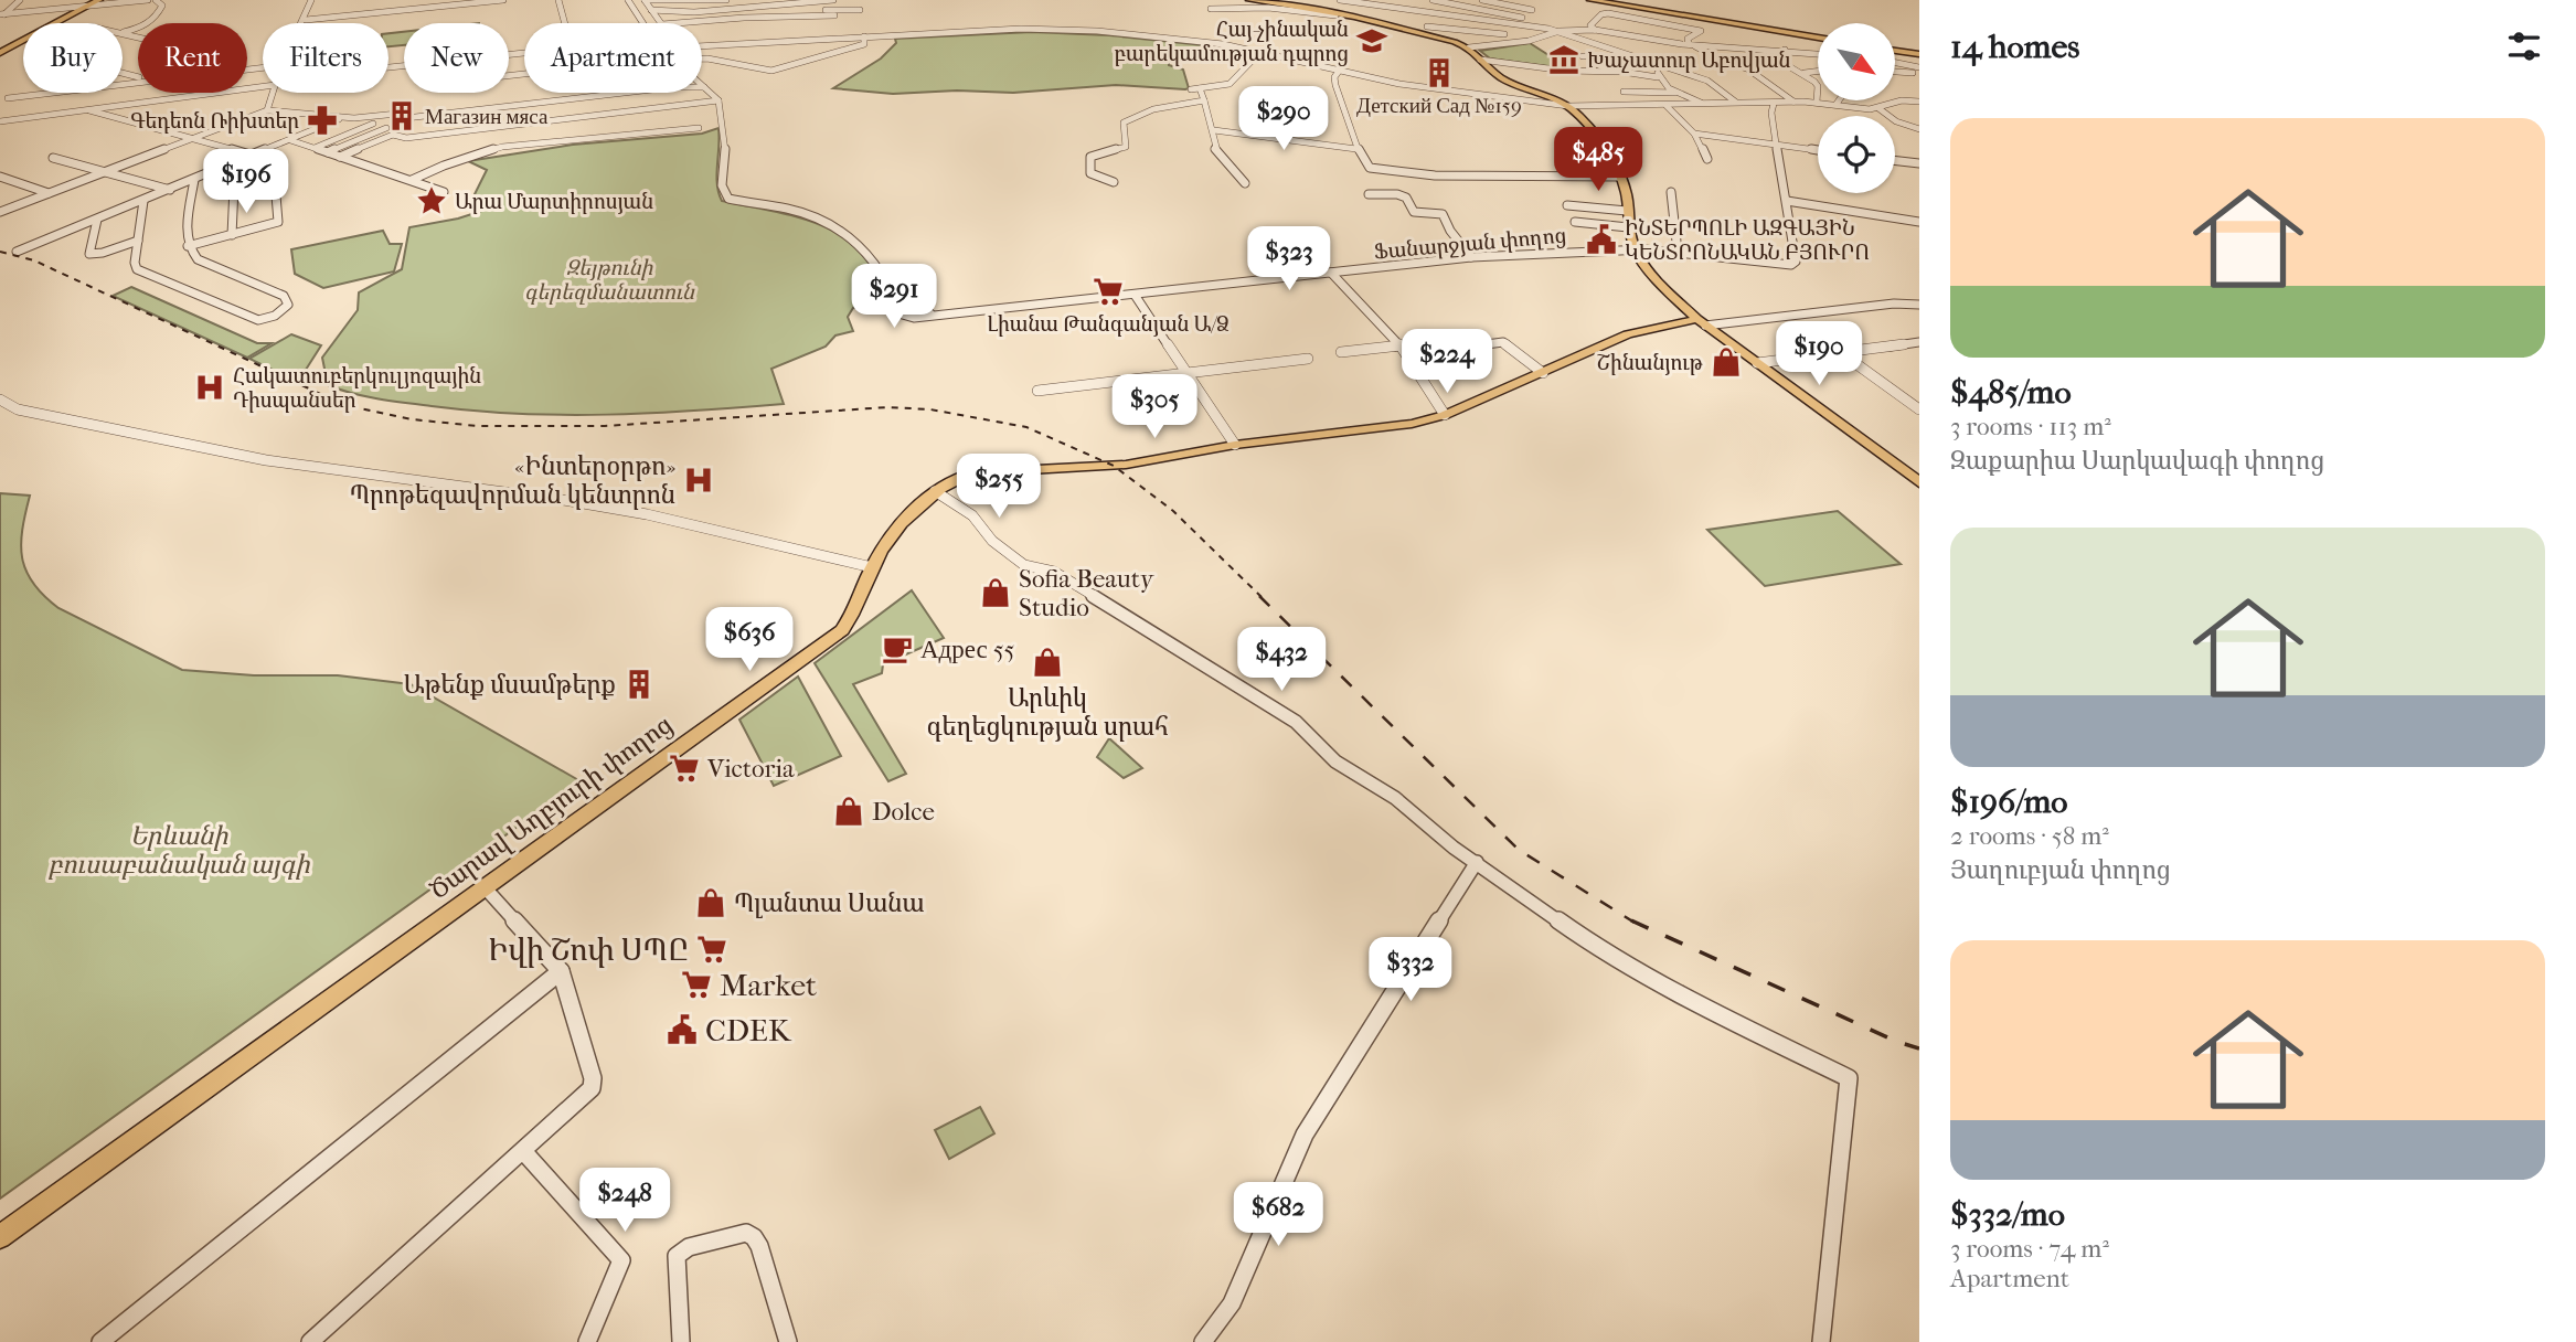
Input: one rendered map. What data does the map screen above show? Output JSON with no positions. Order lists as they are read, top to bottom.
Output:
{
  "streets": {
    "main road": ["Ծարավ Աղբյուրի փողոց"],
    "street": ["Ֆանարջյան փողոց"]
  },
  "parks": ["Զեյթունի գերեզմանատուն", "Երևանի բուսաբանական այգի"],
  "places": {
    "school or university": ["Հայ-չինական բարեկամության դպրոց"],
    "museum": ["Խաչատուր Աբովյան"],
    "building": ["Детский Сад №159", "Магазин мяса", "Աթենք մսամթերք"],
    "pharmacy": ["Գեդեոն Ռիխտեր"],
    "place": ["Արա Մարտիրոսյան"],
    "public building": ["ԻՆՏԵՐՊՈԼԻ ԱԶԳԱՅԻՆ ԿԵՆՏՐՈՆԱԿԱՆ ԲՅՈՒՐՈ", "CDEK"],
    "supermarket": [
      "Լիանա Թանգանյան Ա/Ձ",
      "Victoria",
      "Իվի Շոփ ՍՊԸ",
      "Market"
    ],
    "shop": [
      "Շինանյութ",
      "Sofia Beauty Studio",
      "Արևիկ գեղեցկության սրահ",
      "Dolce",
      "Պլանտա Սանա"
    ],
    "hospital": ["Հակատուբերկուլյոզային Դիսպանսեր", "«Ինտերօրթո» Պրոթեզավորման կենտրոն"],
    "cafe": ["Адрес 55"]
  },
  "north": "bottom right",
  "page": {
    "heading": "14 homes",
    "chip": [
      "Buy",
      "Rent",
      "Filters",
      "New",
      "Apartment"
    ],
    "price": [
      "$290",
      "$485",
      "$196",
      "$323",
      "$291",
      "$190",
      "$224",
      "$305",
      "$255",
      "$636",
      "$432",
      "$332",
      "$248",
      "$682"
    ],
    "list": [
      {
        "name": "$485/mo",
        "note": "3 rooms · 113 m² · Զաքարիա Սարկավագի փողոց"
      },
      {
        "name": "$196/mo",
        "note": "2 rooms · 58 m² · Յաղուբյան փողոց"
      },
      {
        "name": "$332/mo",
        "note": "3 rooms · 74 m² · Apartment"
      }
    ]
  }
}
